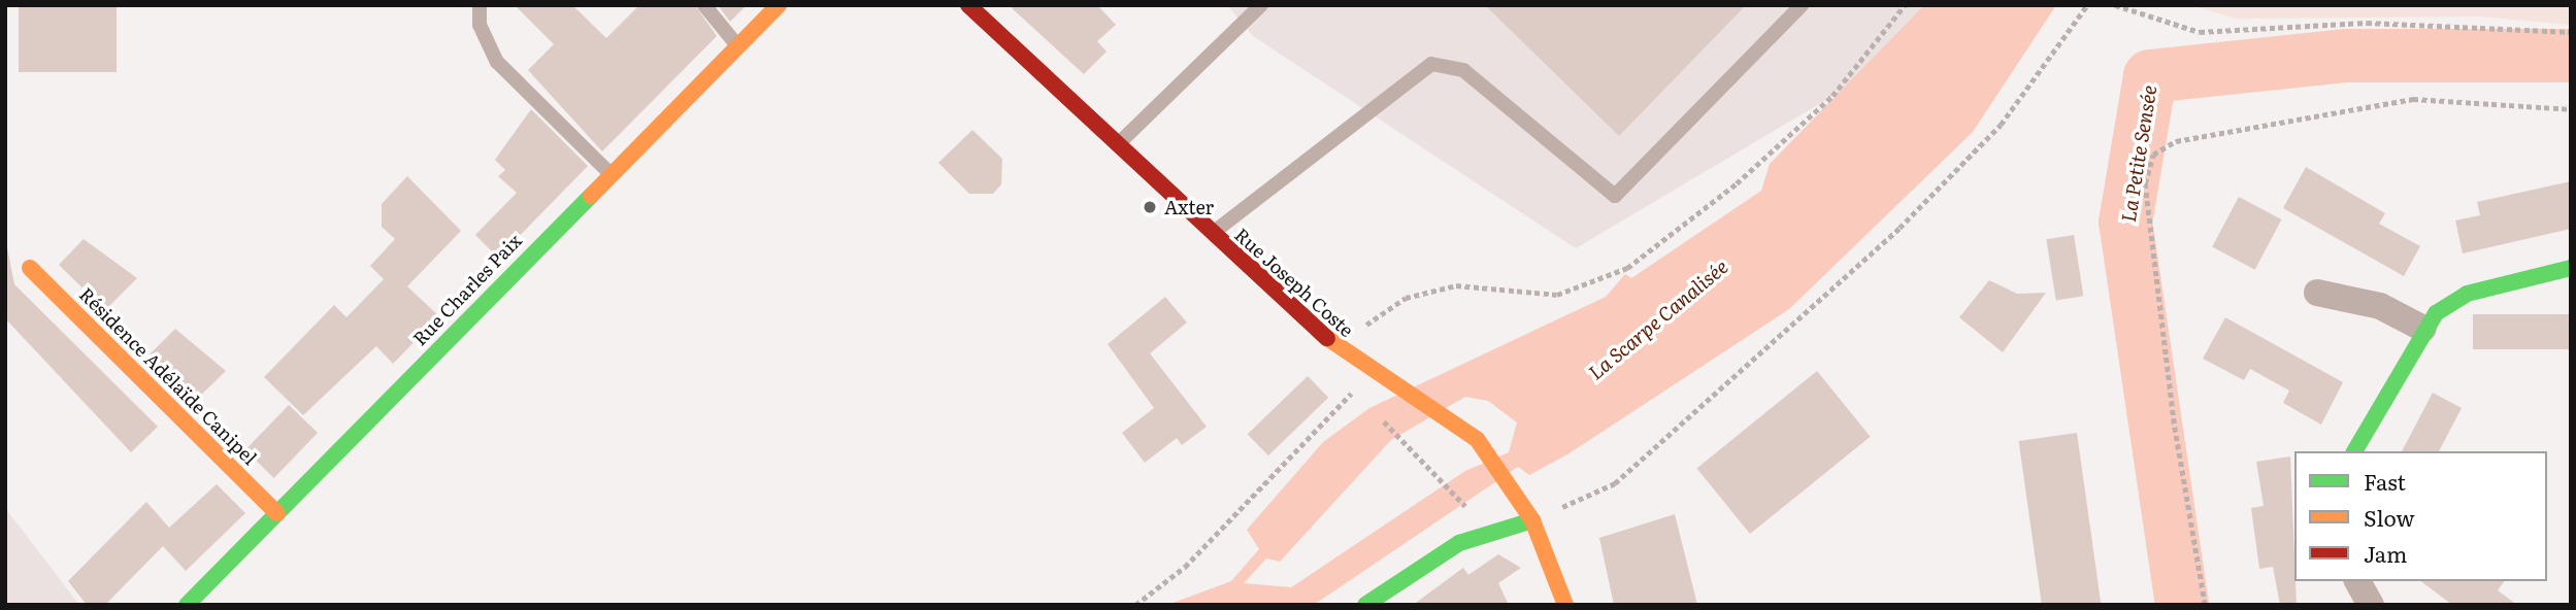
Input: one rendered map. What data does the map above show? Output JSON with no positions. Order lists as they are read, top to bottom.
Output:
{
  "streets": {
    "street": ["Rue Joseph Coste", "Rue Charles Paix", "Résidence Adélaïde Canipel"]
  },
  "crossings": [
    ["Rue Charles Paix", "Résidence Adélaïde Canipel"]
  ],
  "water": ["La Petite Sensée", "La Scarpe Canalisée"],
  "places": ["Axter"],
  "legend": ["Fast", "Slow", "Jam"]
}
